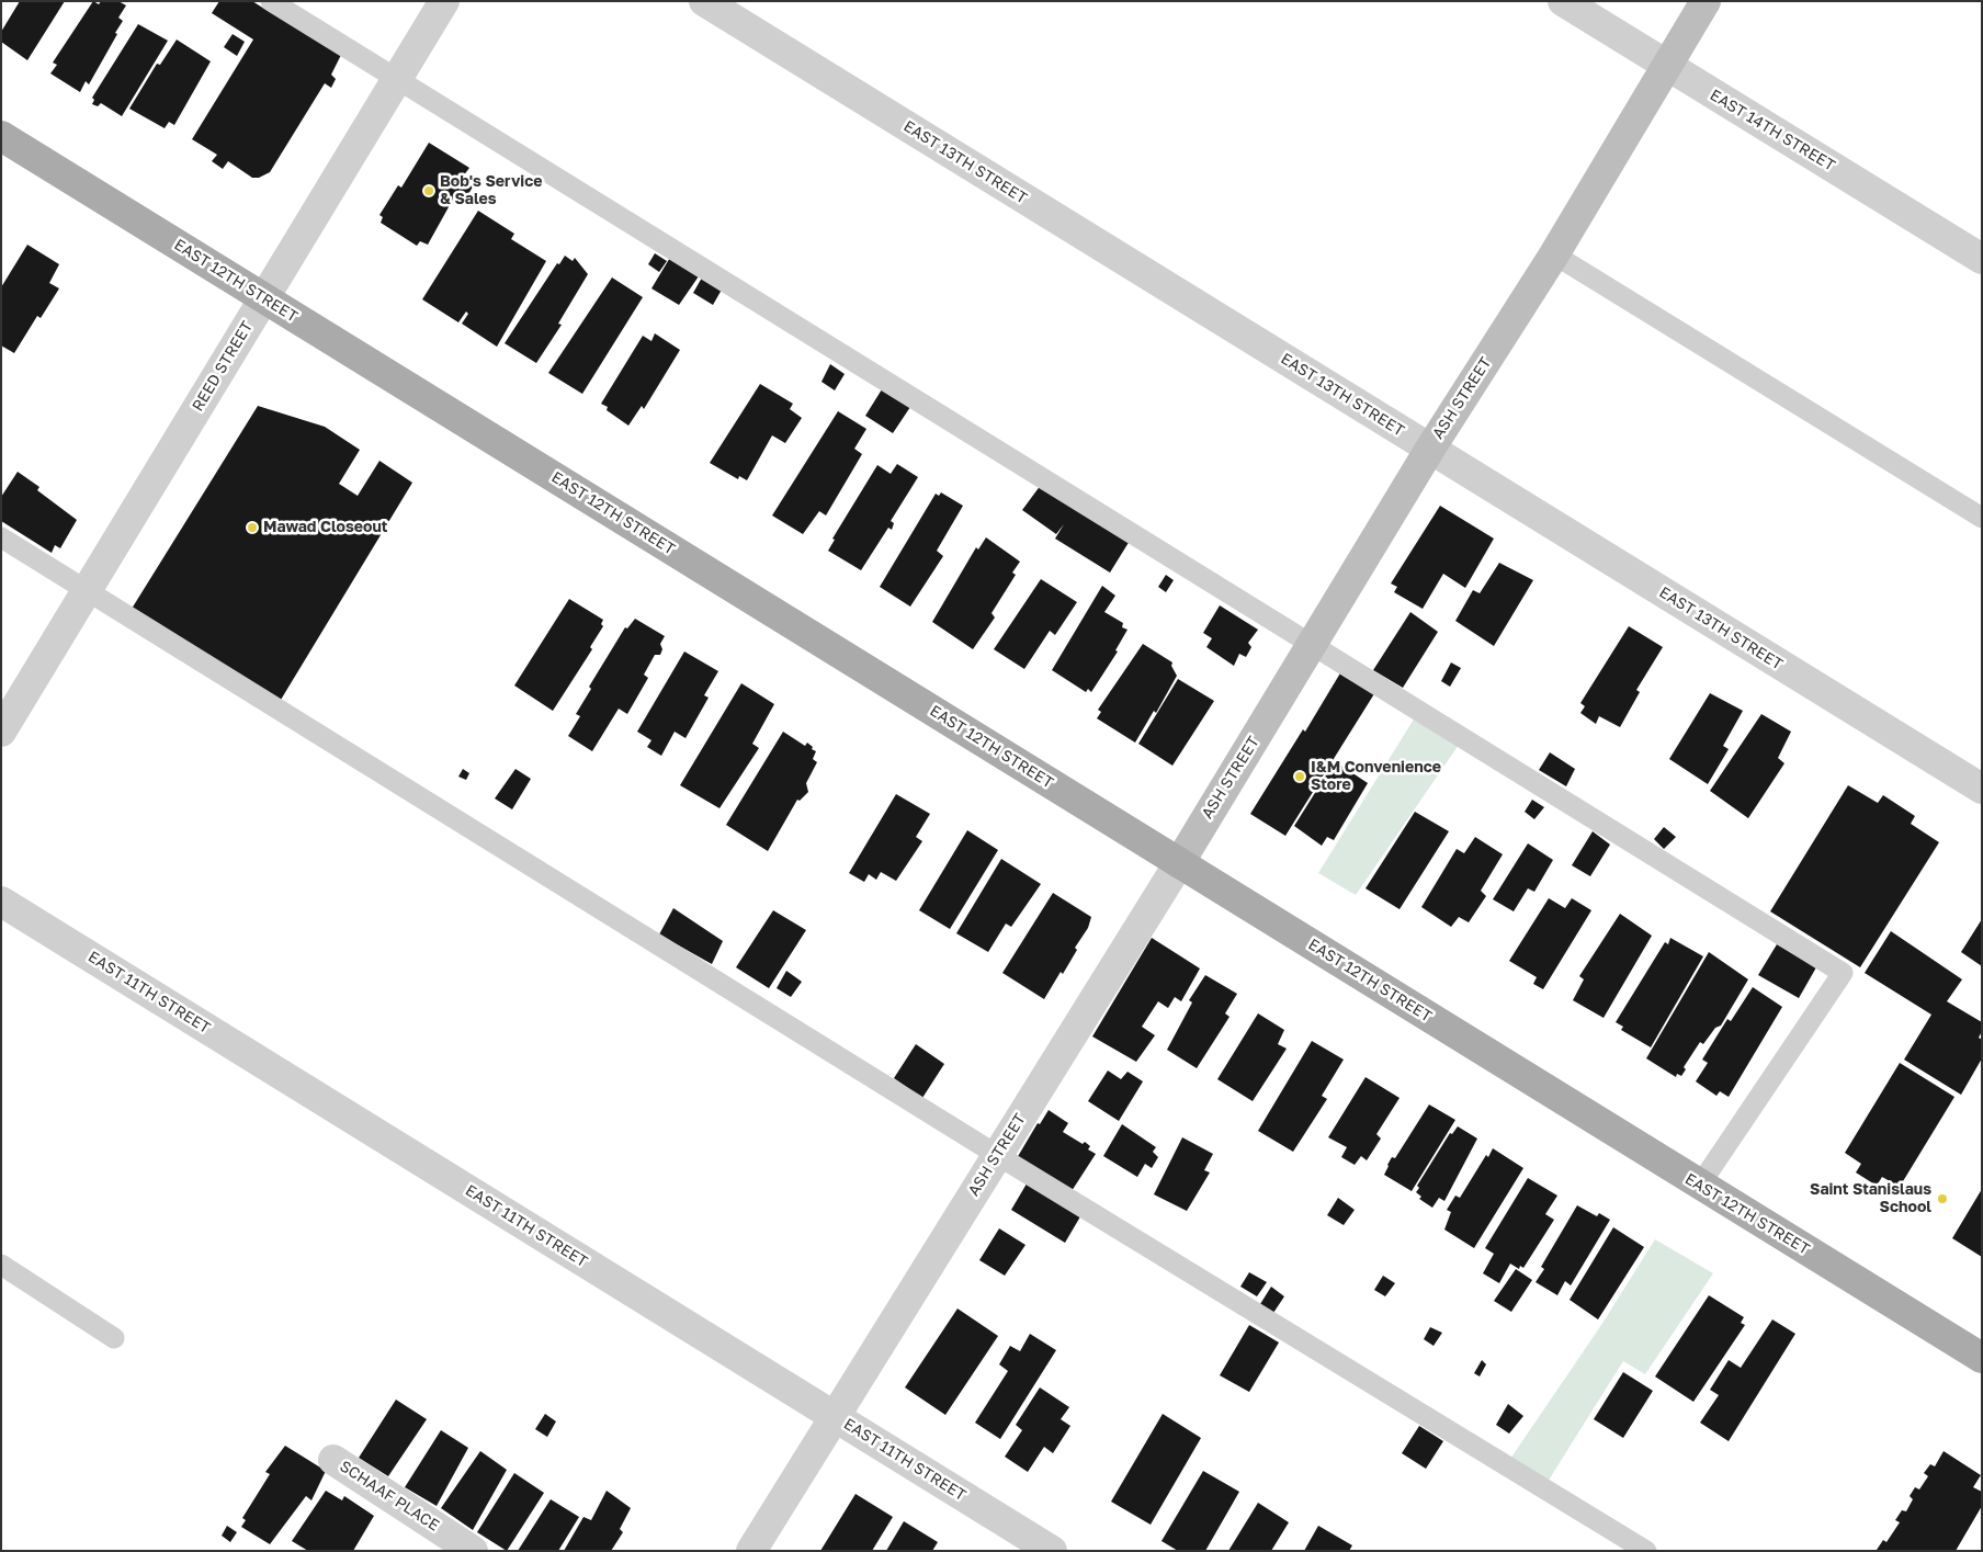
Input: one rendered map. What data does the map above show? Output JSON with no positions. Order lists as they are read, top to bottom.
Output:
{
  "streets": {
    "main road": ["EAST 12TH STREET"],
    "street": [
      "EAST 14TH STREET",
      "EAST 13TH STREET",
      "REED STREET",
      "ASH STREET",
      "EAST 11TH STREET",
      "SCHAAF PLACE"
    ]
  },
  "crossings": [
    ["EAST 14TH STREET", "ASH STREET"],
    ["EAST 13TH STREET", "ASH STREET"],
    ["EAST 12TH STREET", "REED STREET"],
    ["EAST 12TH STREET", "ASH STREET"],
    ["ASH STREET", "EAST 11TH STREET"]
  ],
  "places": [
    "Bob's Service & Sales",
    "Mawad Closeout",
    "I&M Convenience Store",
    "Saint Stanislaus School"
  ]
}
